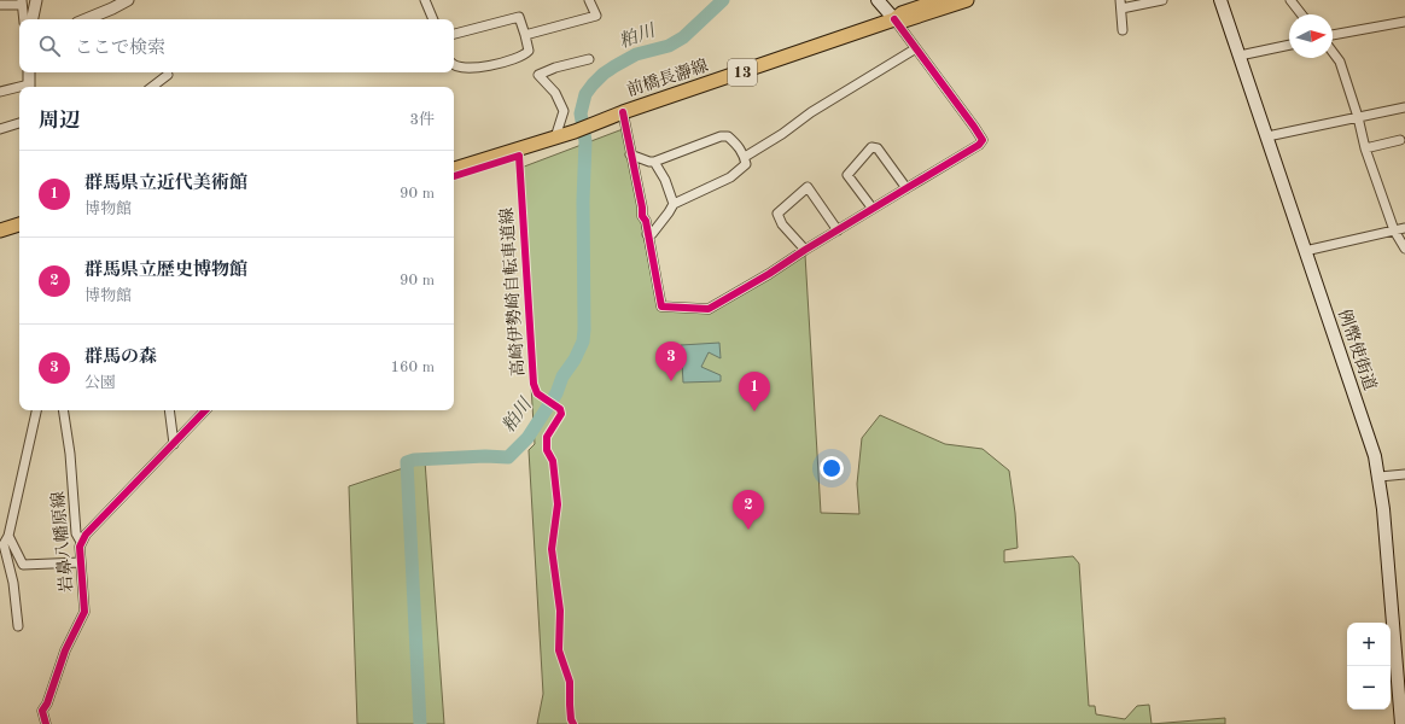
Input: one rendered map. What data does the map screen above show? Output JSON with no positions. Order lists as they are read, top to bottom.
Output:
{
  "streets": {
    "main road": ["13", "前橋長瀞線", "例幣使街道"],
    "street": ["岩鼻八幡原線"],
    "cycle path": ["高崎伊勢崎自転車道線"]
  },
  "water": ["粕川"],
  "north": "right",
  "page": {
    "search": "ここで検索",
    "heading": ["周辺", "3件"],
    "list": [
      {
        "mark": "1",
        "name": "群馬県立近代美術館",
        "note": "博物館",
        "value": "90 m"
      },
      {
        "mark": "2",
        "name": "群馬県立歴史博物館",
        "note": "博物館",
        "value": "90 m"
      },
      {
        "mark": "3",
        "name": "群馬の森",
        "note": "公園",
        "value": "160 m"
      }
    ],
    "pins": ["3", "1", "2"],
    "map_buttons": ["+", "−"]
  }
}
